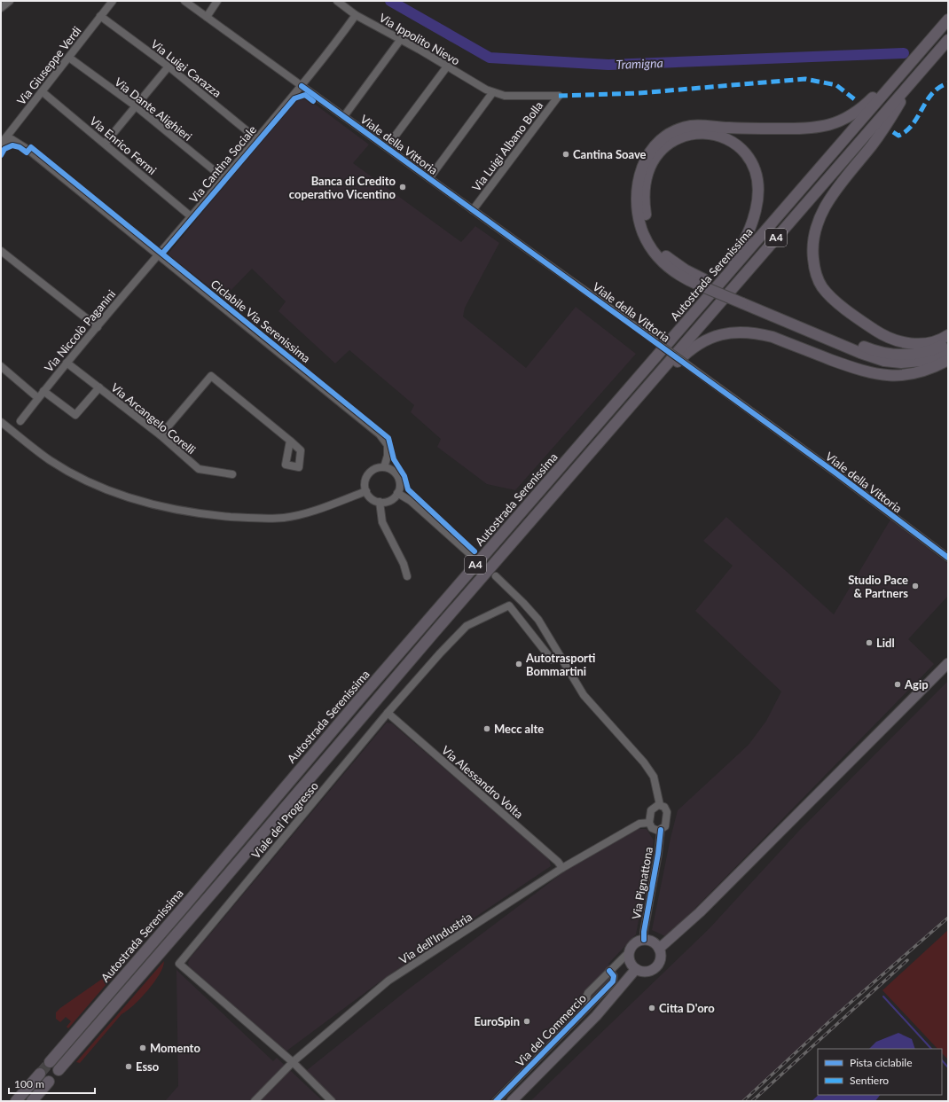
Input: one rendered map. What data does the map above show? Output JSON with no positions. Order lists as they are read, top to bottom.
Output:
{
  "streets": {
    "highway": ["A4", "Autostrada Serenissima"],
    "street": [
      "Via Ippolito Nievo",
      "Via Giuseppe Verdi",
      "Via Luigi Carazza",
      "Via Dante Alighieri",
      "Viale della Vittoria",
      "Via Enrico Fermi",
      "Via Luigi Albano Bolla",
      "Via Cantina Sociale",
      "Via Niccolò Paganini",
      "Via Arcangelo Corelli",
      "Via Alessandro Volta",
      "Viale del Progresso",
      "Via Pignattona",
      "Via dell'Industria",
      "Via del Commercio"
    ],
    "cycle path": ["Ciclabile Via Serenissima"]
  },
  "crossings": [
    ["Via Ippolito Nievo", "Via Luigi Albano Bolla"],
    ["Via Giuseppe Verdi", "Via Luigi Carazza"],
    ["Via Giuseppe Verdi", "Via Dante Alighieri"],
    ["Via Giuseppe Verdi", "Via Enrico Fermi"],
    ["Via Luigi Carazza", "Via Cantina Sociale"],
    ["Via Dante Alighieri", "Via Cantina Sociale"],
    ["Viale della Vittoria", "Via Luigi Albano Bolla"],
    ["Viale della Vittoria", "Via Cantina Sociale"],
    ["Via Enrico Fermi", "Via Cantina Sociale"],
    ["Via Cantina Sociale", "Via Niccolò Paganini"],
    ["Via Niccolò Paganini", "Via Arcangelo Corelli"],
    ["Via Alessandro Volta", "Viale del Progresso"],
    ["Via Alessandro Volta", "Via dell'Industria"],
    ["Viale del Progresso", "Via dell'Industria"],
    ["Via Pignattona", "Via dell'Industria"],
    ["Via Pignattona", "Via del Commercio"]
  ],
  "water": ["Tramigna"],
  "places": [
    "Cantina Soave",
    "Banca di Credito coperativo Vicentino",
    "Studio Pace & Partners",
    "Lidl",
    "Autotrasporti Bommartini",
    "Agip",
    "Mecc alte",
    "Citta D'oro",
    "EuroSpin",
    "Momento",
    "Esso"
  ],
  "legend": ["Pista ciclabile", "Sentiero"],
  "scale_bar": "100 m"
}
